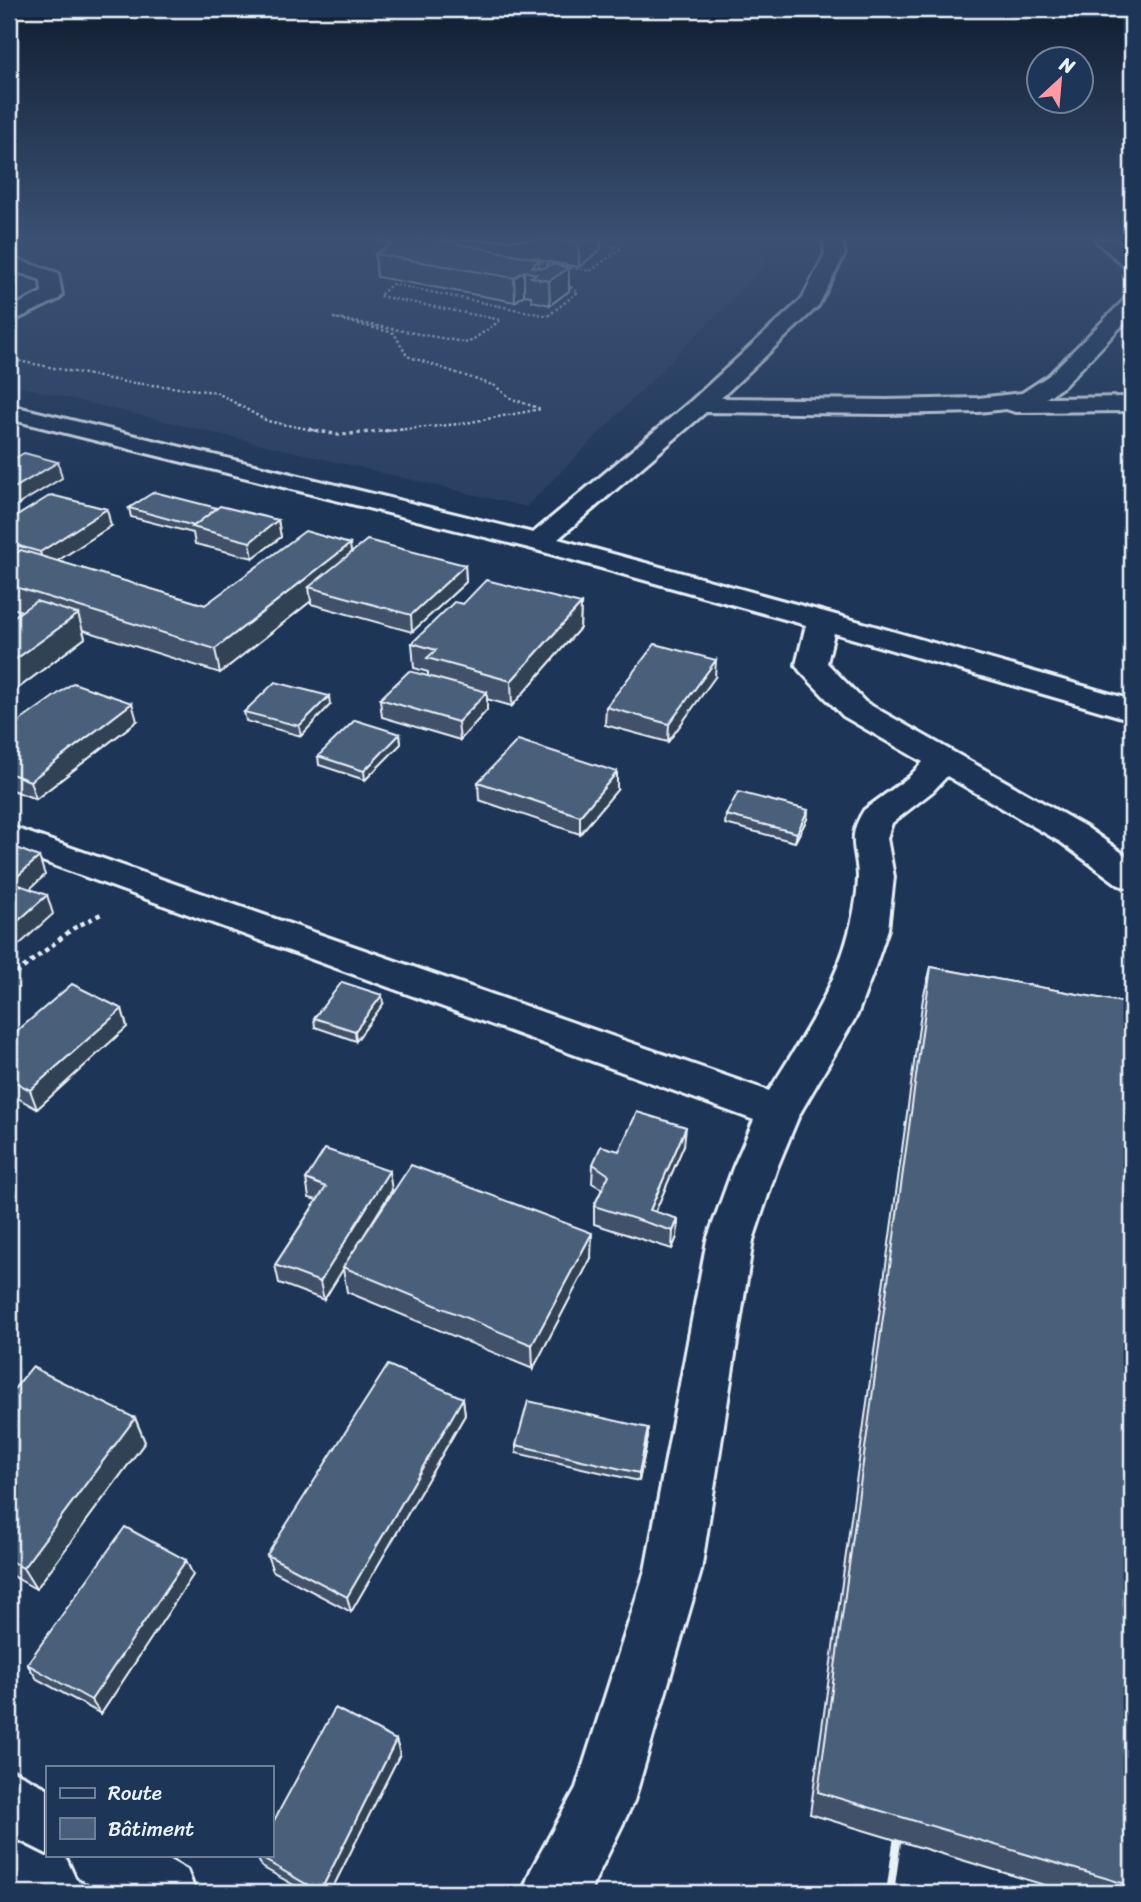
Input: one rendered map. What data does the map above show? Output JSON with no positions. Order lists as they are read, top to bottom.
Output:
{
  "legend": ["Route", "Bâtiment"],
  "north": "top right"
}
